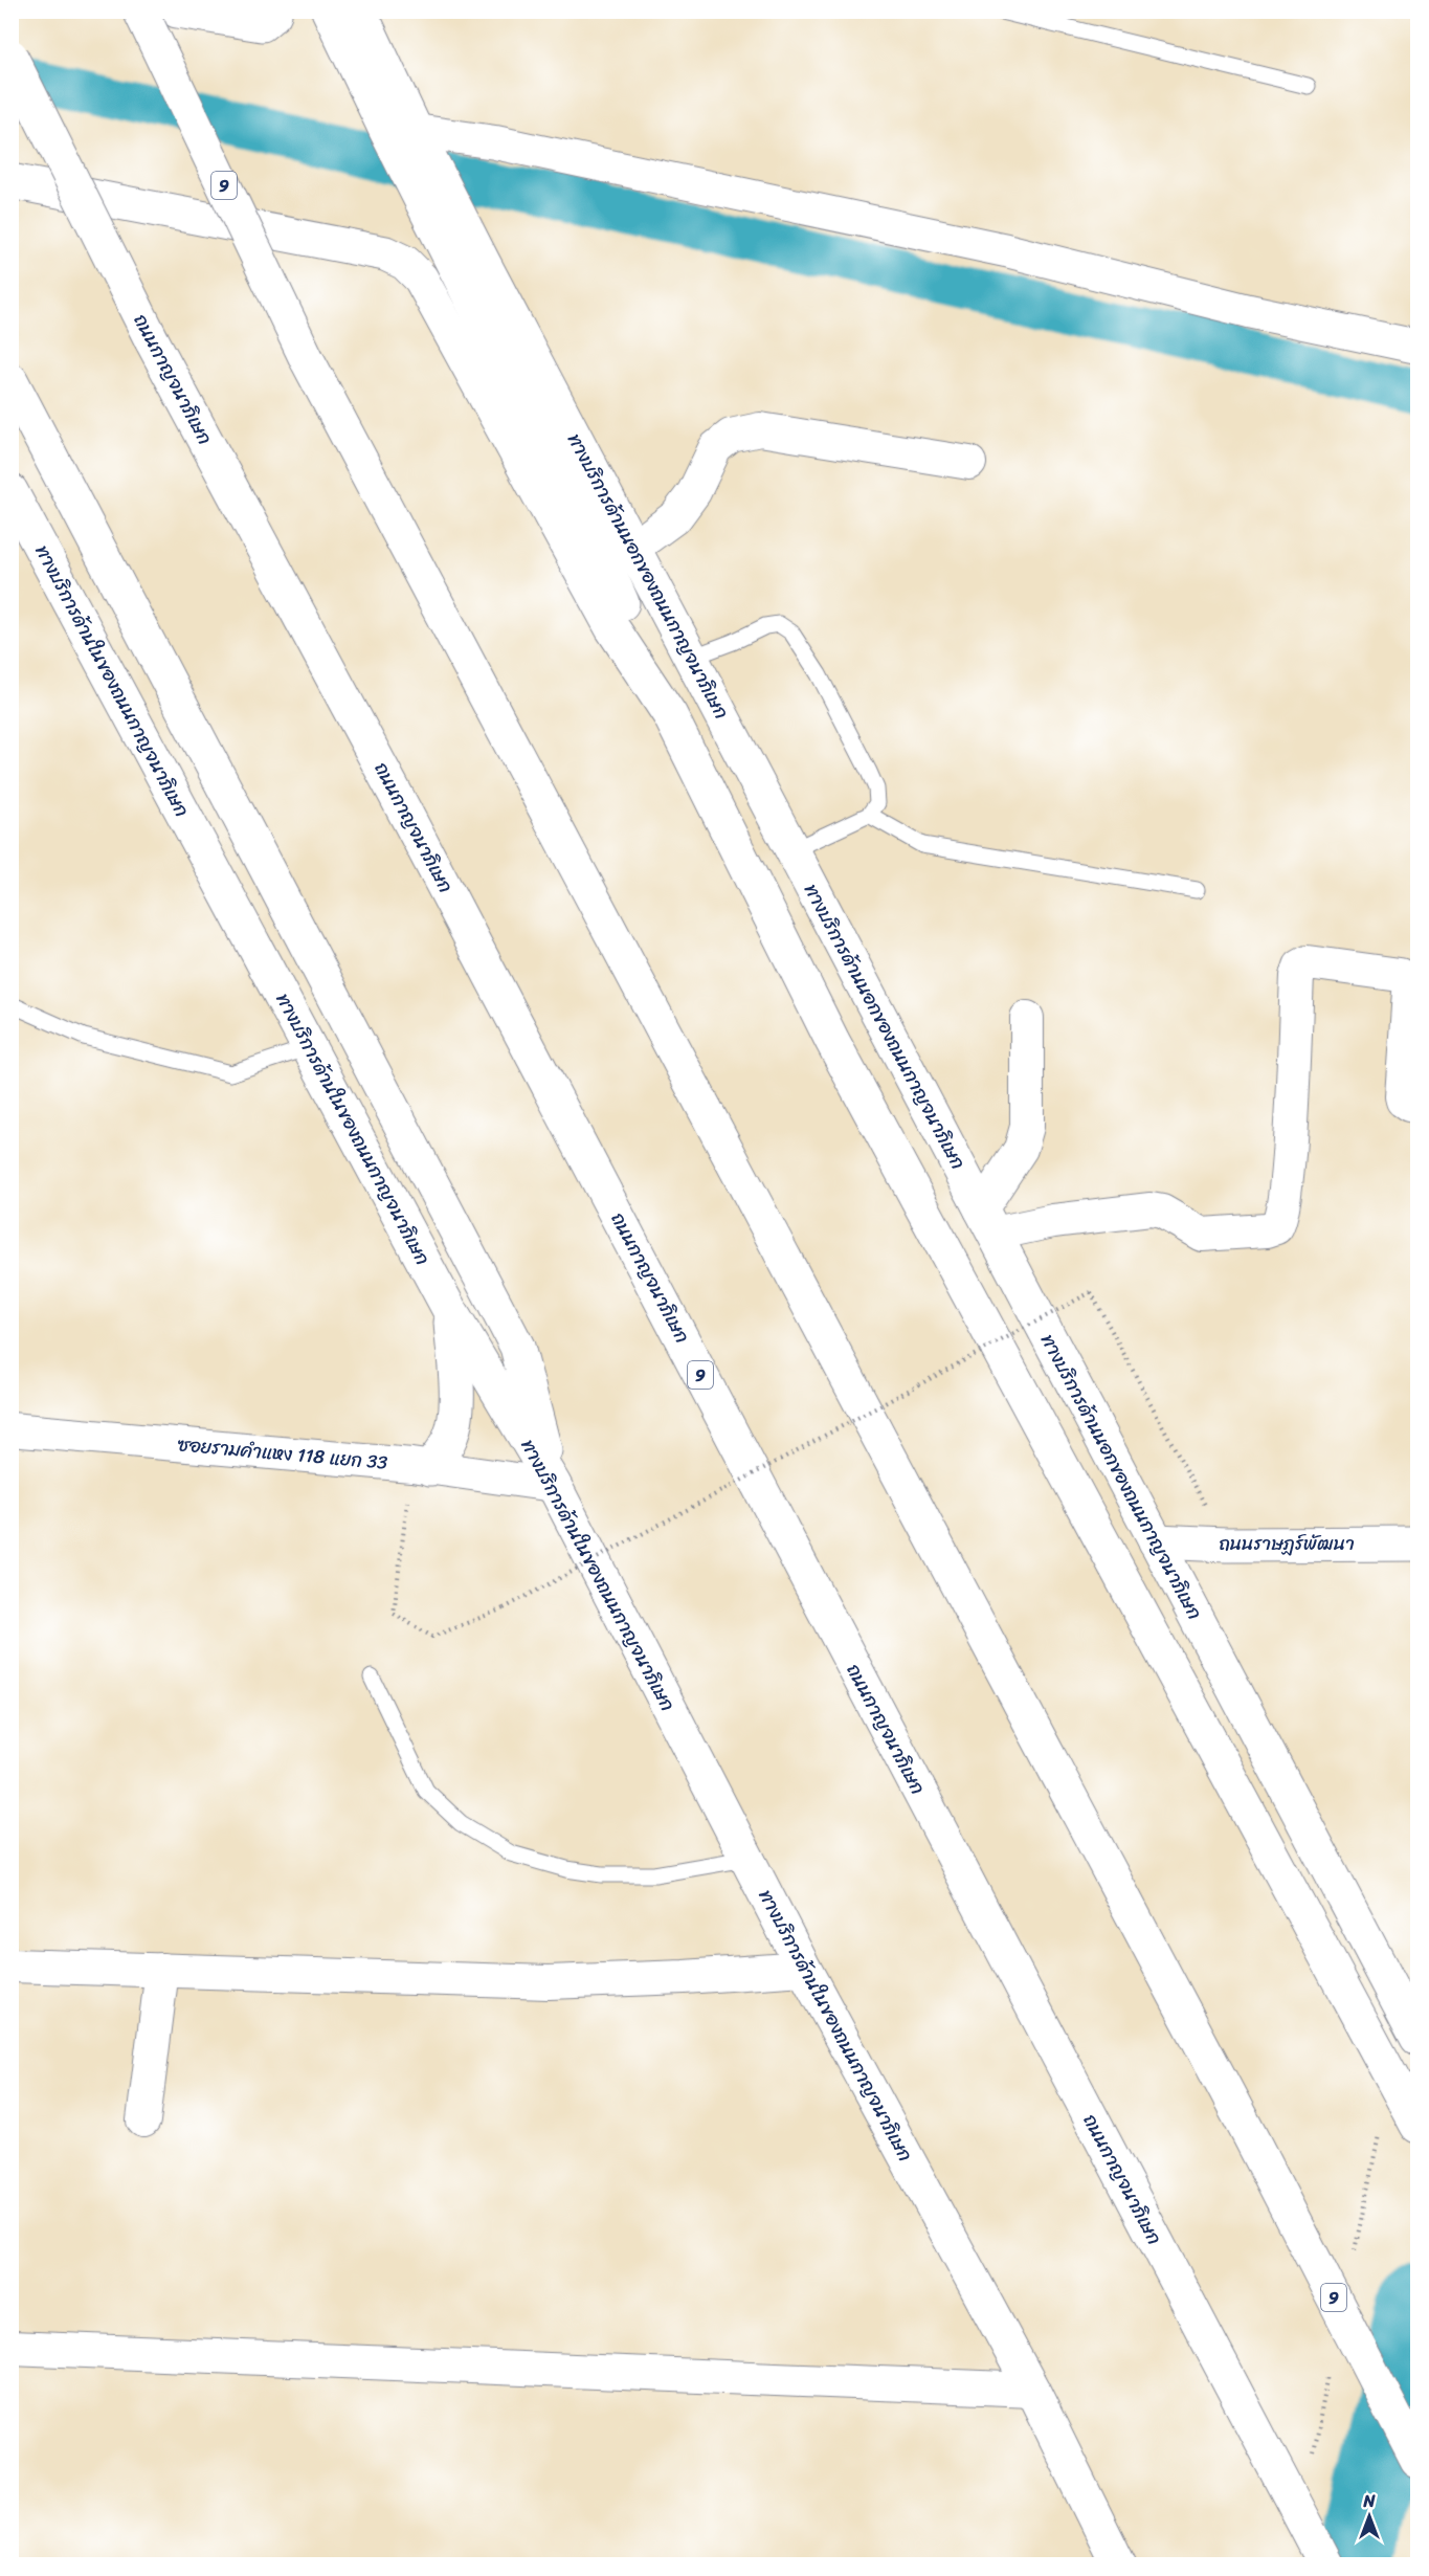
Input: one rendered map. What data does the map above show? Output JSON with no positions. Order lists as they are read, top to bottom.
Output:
{
  "streets": {
    "main road": [
      "9",
      "ถนนกาญจนาภิเษก",
      "ทางบริการด้านนอกของถนนกาญจนาภิเษก",
      "ทางบริการด้านในของถนนกาญจนาภิเษก",
      "ถนนราษฏร์พัฒนา"
    ],
    "street": ["ซอยรามคำแหง 118 แยก 33"]
  },
  "crossings": [
    ["ทางบริการด้านนอกของถนนกาญจนาภิเษก", "ถนนราษฏร์พัฒนา"],
    ["ทางบริการด้านในของถนนกาญจนาภิเษก", "ซอยรามคำแหง 118 แยก 33"]
  ],
  "north": "top"
}
